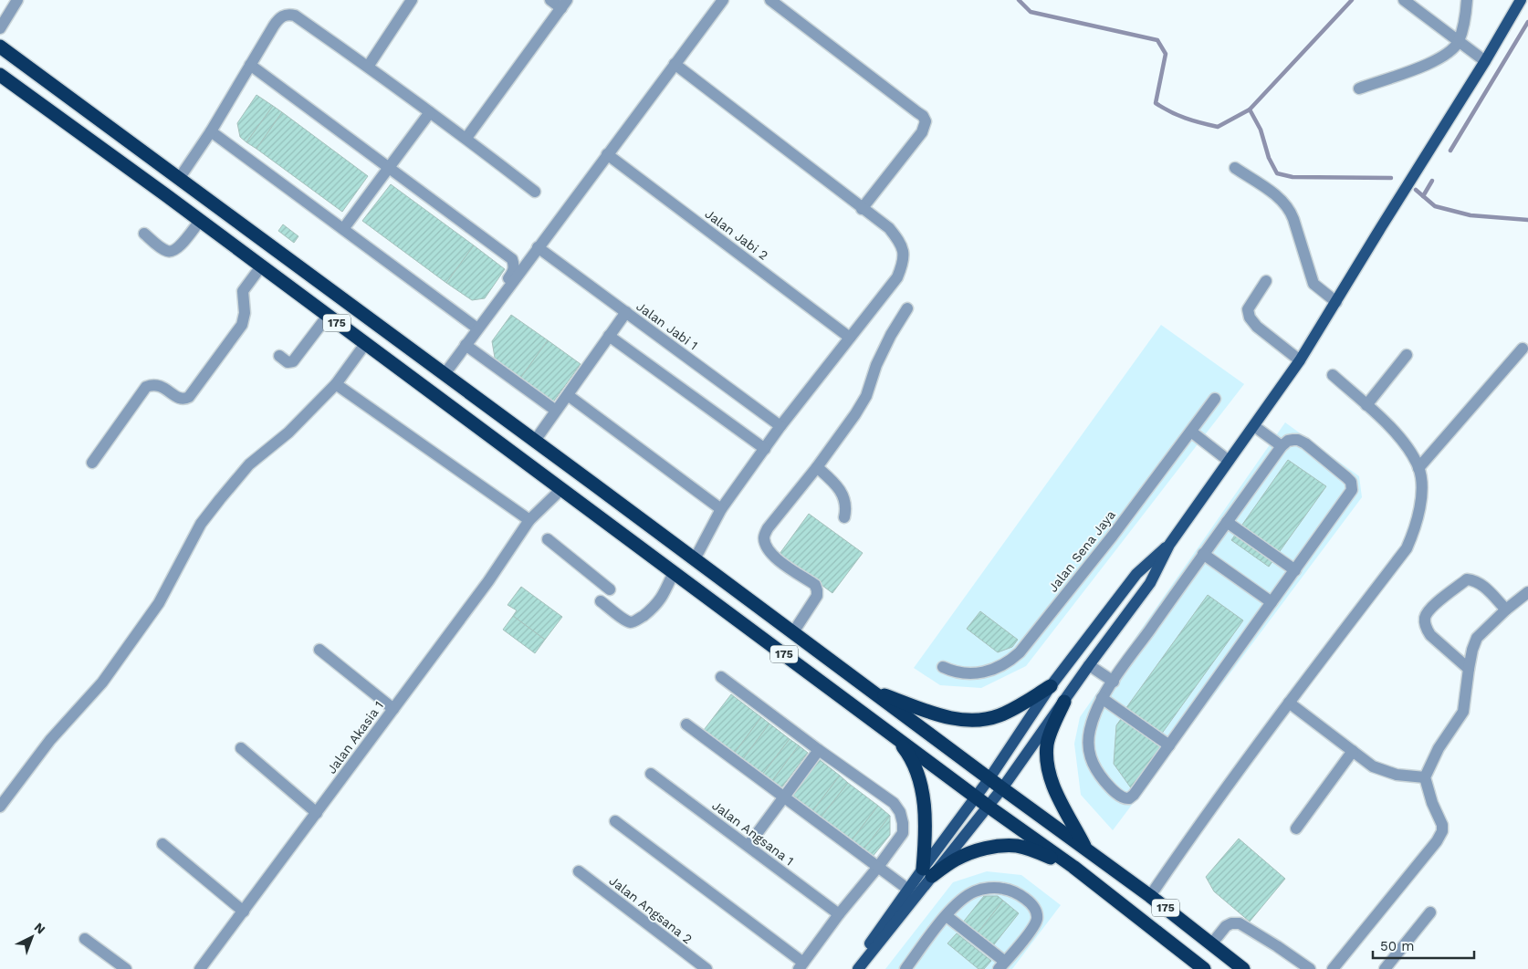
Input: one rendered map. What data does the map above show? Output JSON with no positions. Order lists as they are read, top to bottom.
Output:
{
  "streets": {
    "highway": ["175"],
    "street": [
      "Jalan Jabi 2",
      "Jalan Jabi 1",
      "Jalan Sena Jaya",
      "Jalan Akasia 1",
      "Jalan Angsana 1",
      "Jalan Angsana 2"
    ]
  },
  "crossings": [
    ["175", "Jalan Akasia 1"]
  ],
  "scale_bar": "50 m",
  "north": "top right"
}
